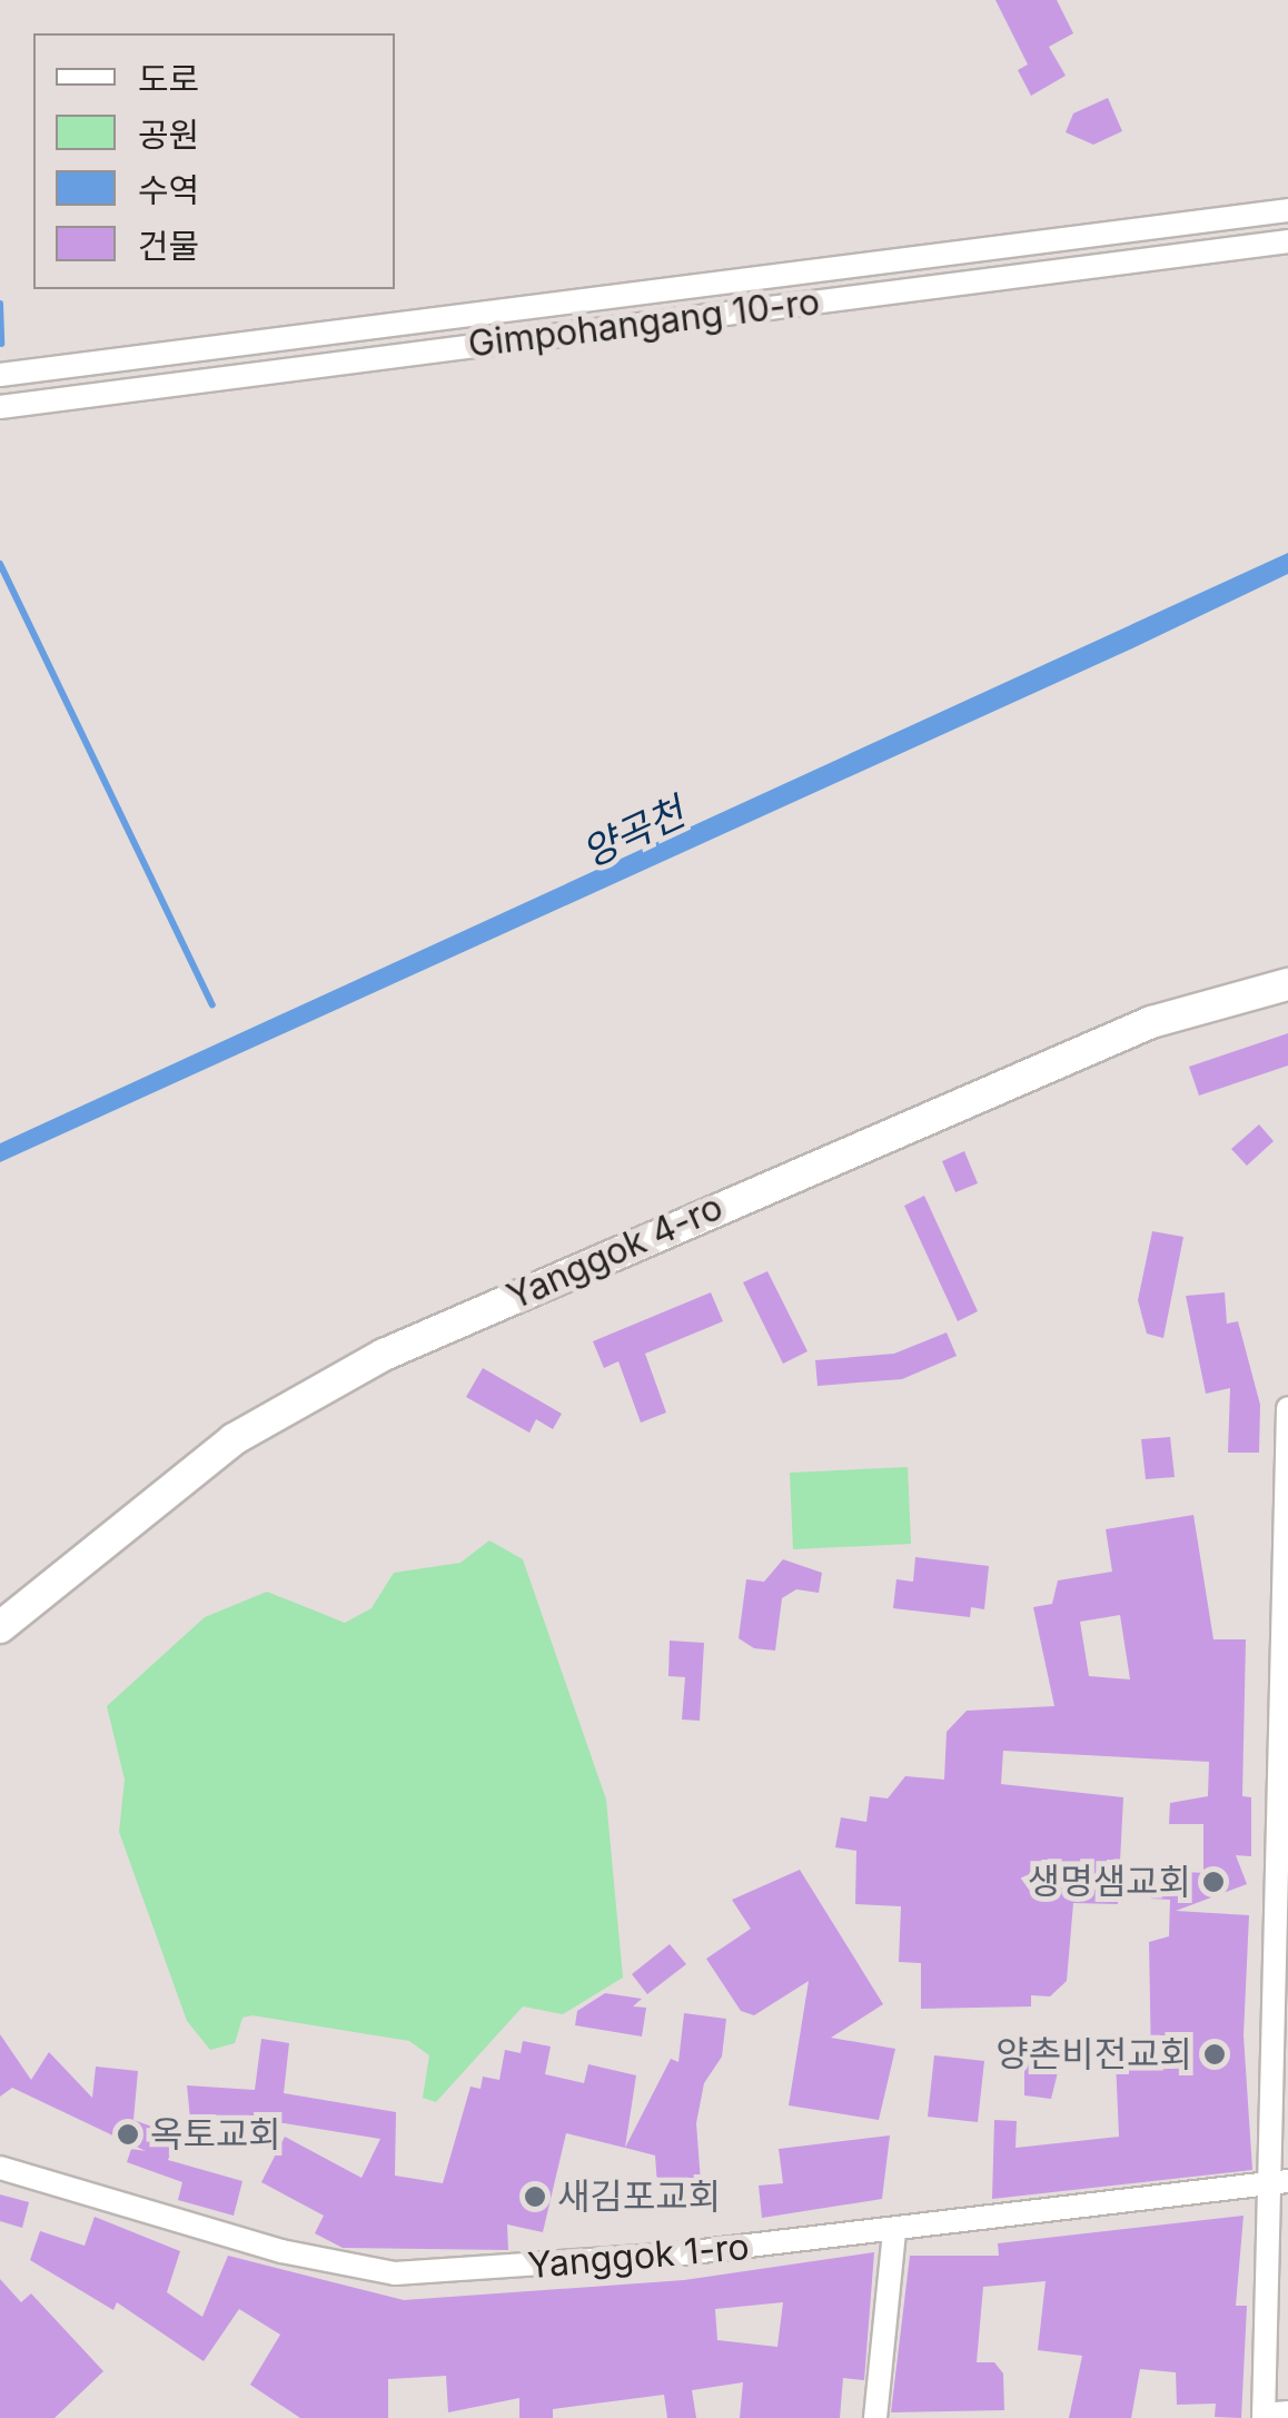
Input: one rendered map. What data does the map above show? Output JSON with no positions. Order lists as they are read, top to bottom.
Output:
{
  "streets": {
    "main road": ["Yanggok 4-ro"],
    "street": ["Gimpohangang 10-ro", "Yanggok 1-ro"]
  },
  "water": ["양곡천"],
  "places": [
    "생명샘교회",
    "양촌비전교회",
    "옥토교회",
    "새김포교회"
  ],
  "legend": [
    "도로",
    "공원",
    "수역",
    "건물"
  ]
}
